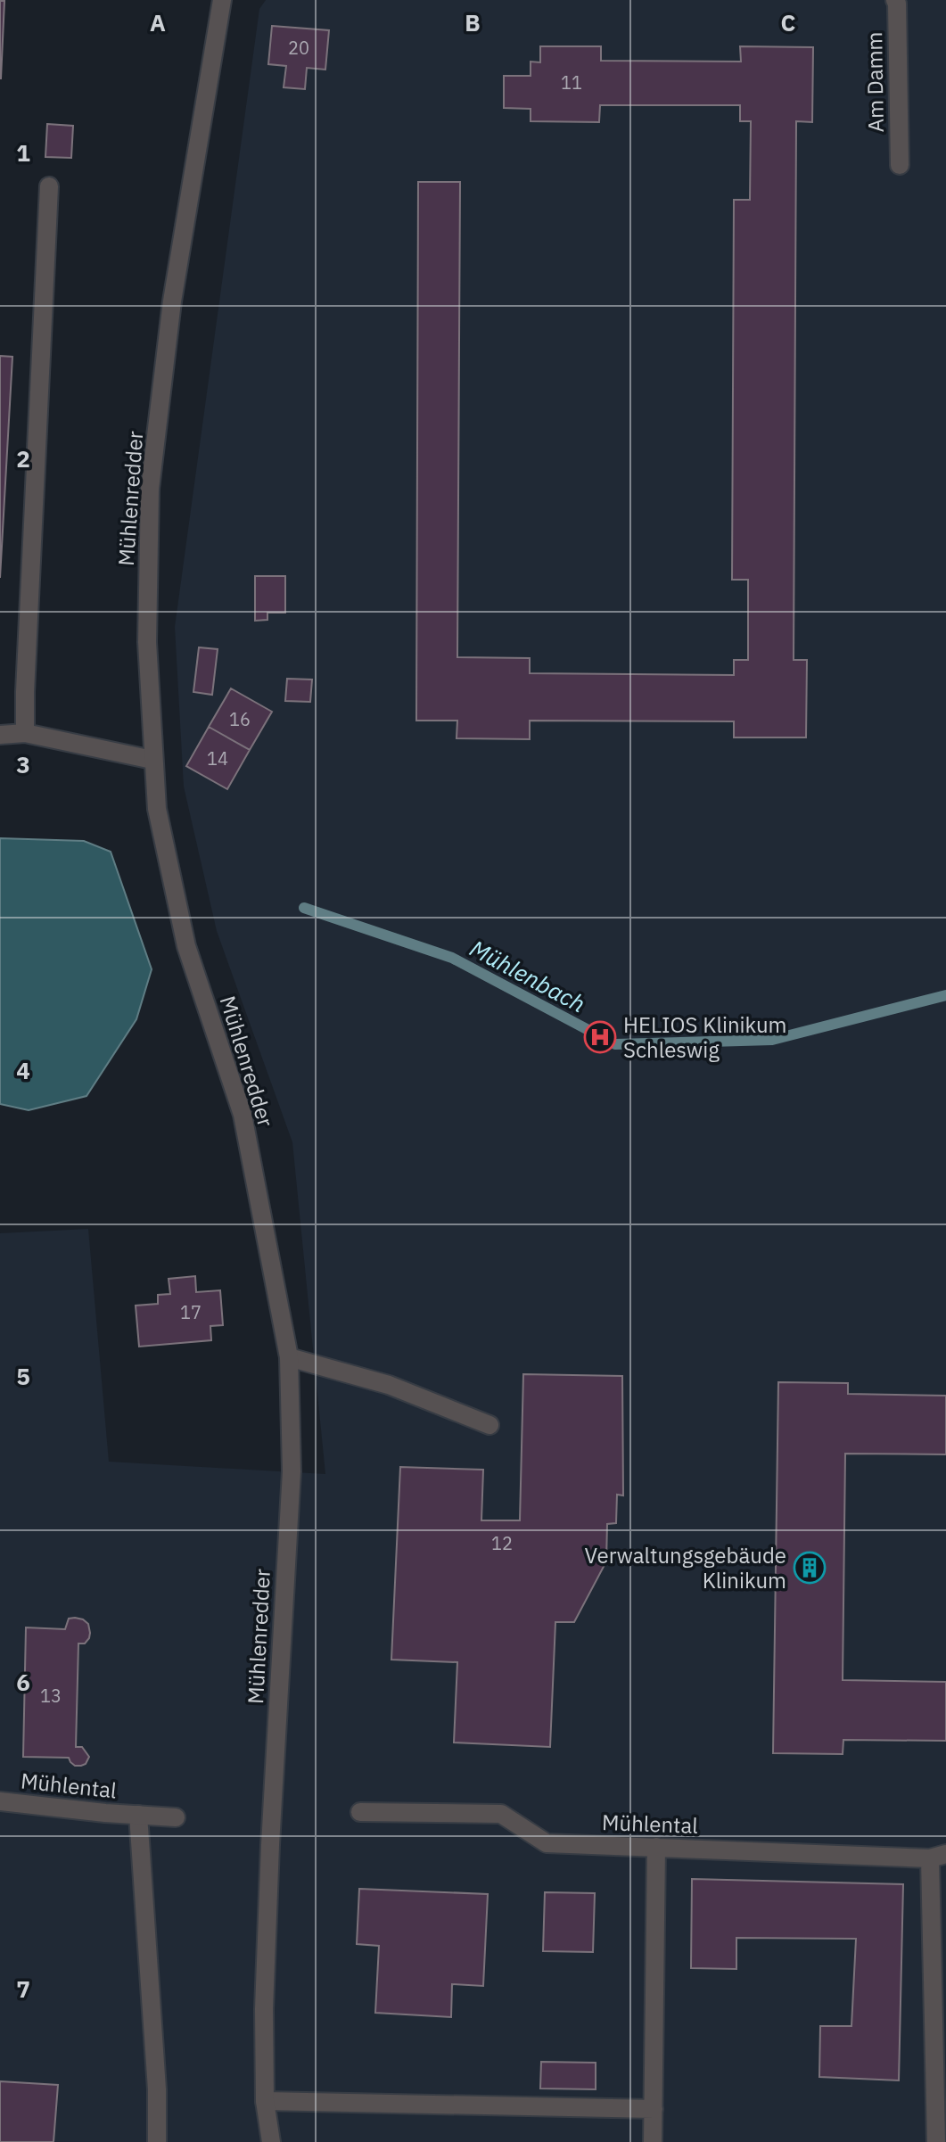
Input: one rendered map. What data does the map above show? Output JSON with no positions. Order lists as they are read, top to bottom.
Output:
{
  "streets": {
    "street": ["Am Damm", "Mühlenredder", "Mühlental"]
  },
  "water": ["Mühlenbach"],
  "places": {
    "hospital": ["HELIOS Klinikum Schleswig"],
    "building": ["Verwaltungsgebäude Klinikum"]
  },
  "house_numbers": [
    "20",
    "11",
    "16",
    "14",
    "17",
    "12",
    "13"
  ],
  "grid": {
    "columns": ["A", "B", "C"],
    "rows": [
      "1",
      "2",
      "3",
      "4",
      "5",
      "6",
      "7"
    ]
  }
}
